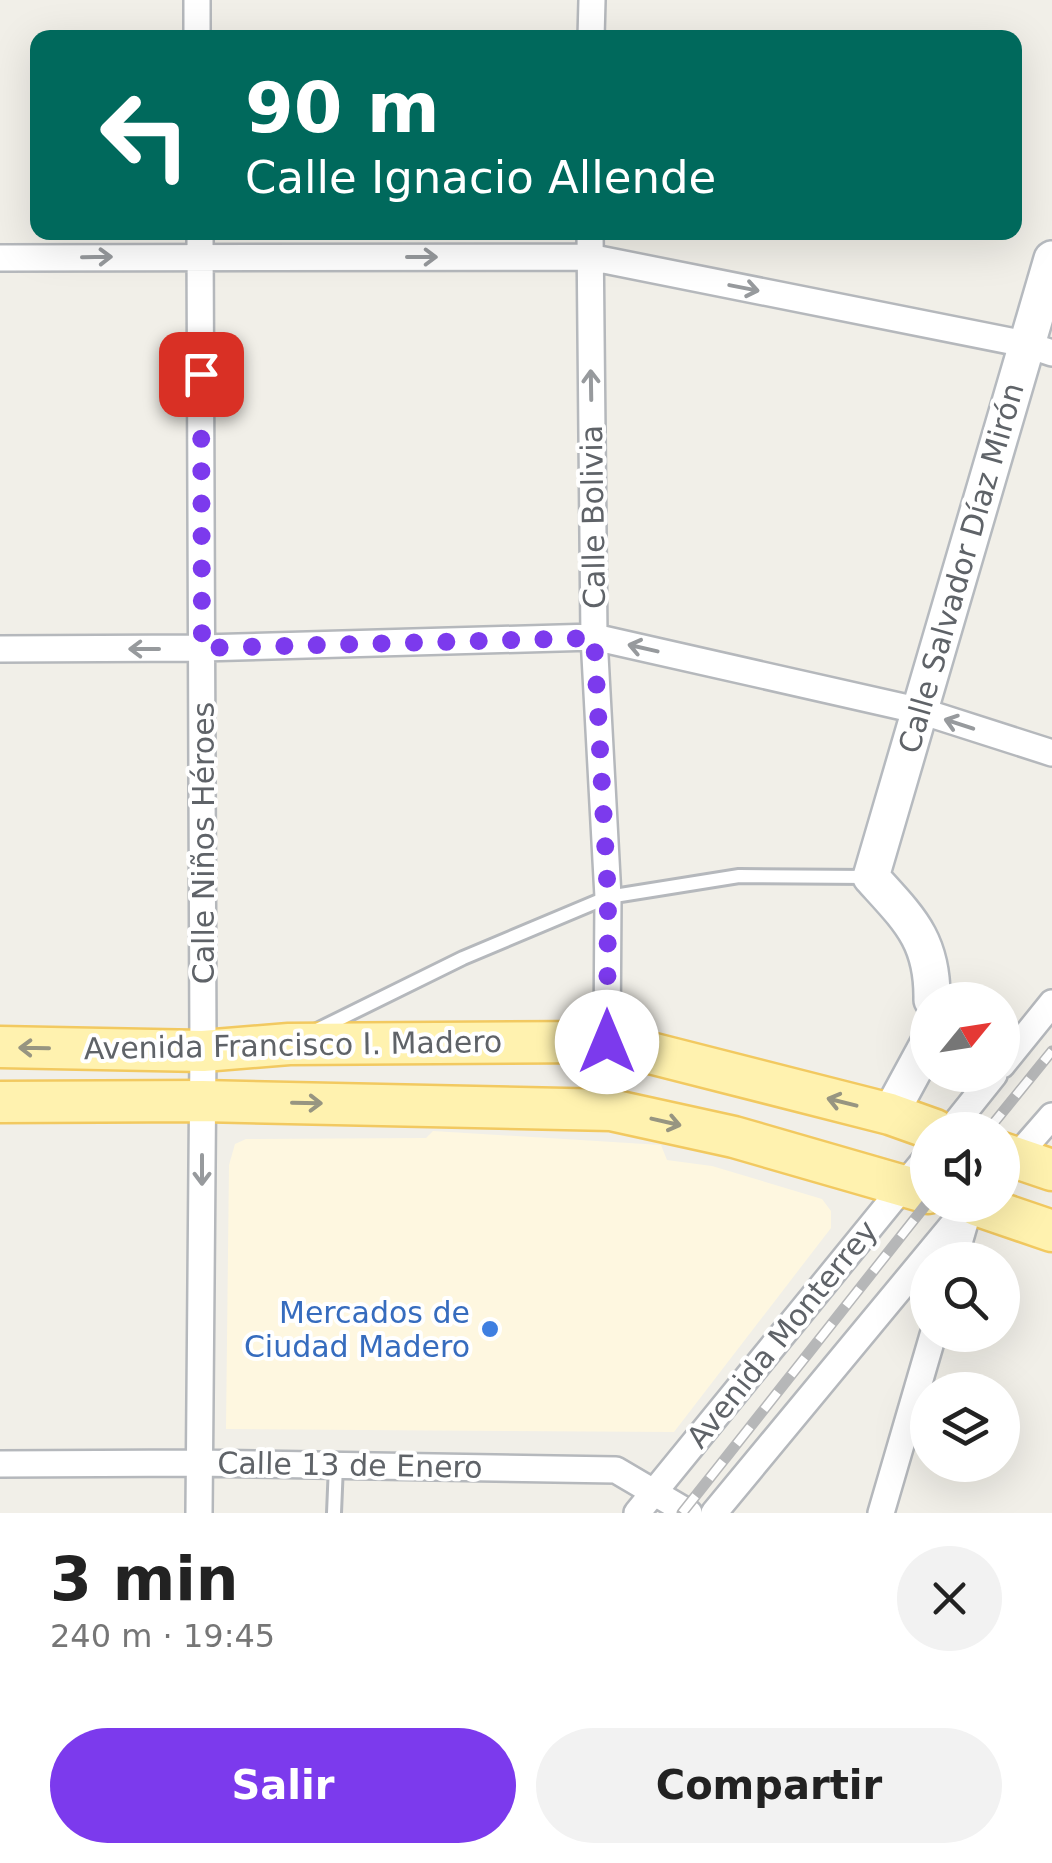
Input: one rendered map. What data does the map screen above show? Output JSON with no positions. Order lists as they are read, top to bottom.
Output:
{
  "streets": {
    "main road": ["Avenida Francisco I. Madero"],
    "street": [
      "Calle Bolivia",
      "Calle Salvador Díaz Mirón",
      "Calle Niños Héroes",
      "Avenida Monterrey",
      "Calle 13 de Enero"
    ]
  },
  "crossings": [
    ["Calle Bolivia", "Avenida Francisco I. Madero"],
    ["Calle Niños Héroes", "Avenida Francisco I. Madero"],
    ["Calle Niños Héroes", "Calle 13 de Enero"],
    ["Avenida Monterrey", "Calle 13 de Enero"]
  ],
  "one_way": ["Calle Bolivia"],
  "places": ["Mercados de Ciudad Madero"],
  "north": "top right",
  "page": {
    "turn": ["90 m", "Calle Ignacio Allende"],
    "heading": ["3 min", "240 m · 19:45"],
    "buttons": ["Salir", "Compartir"]
  }
}
